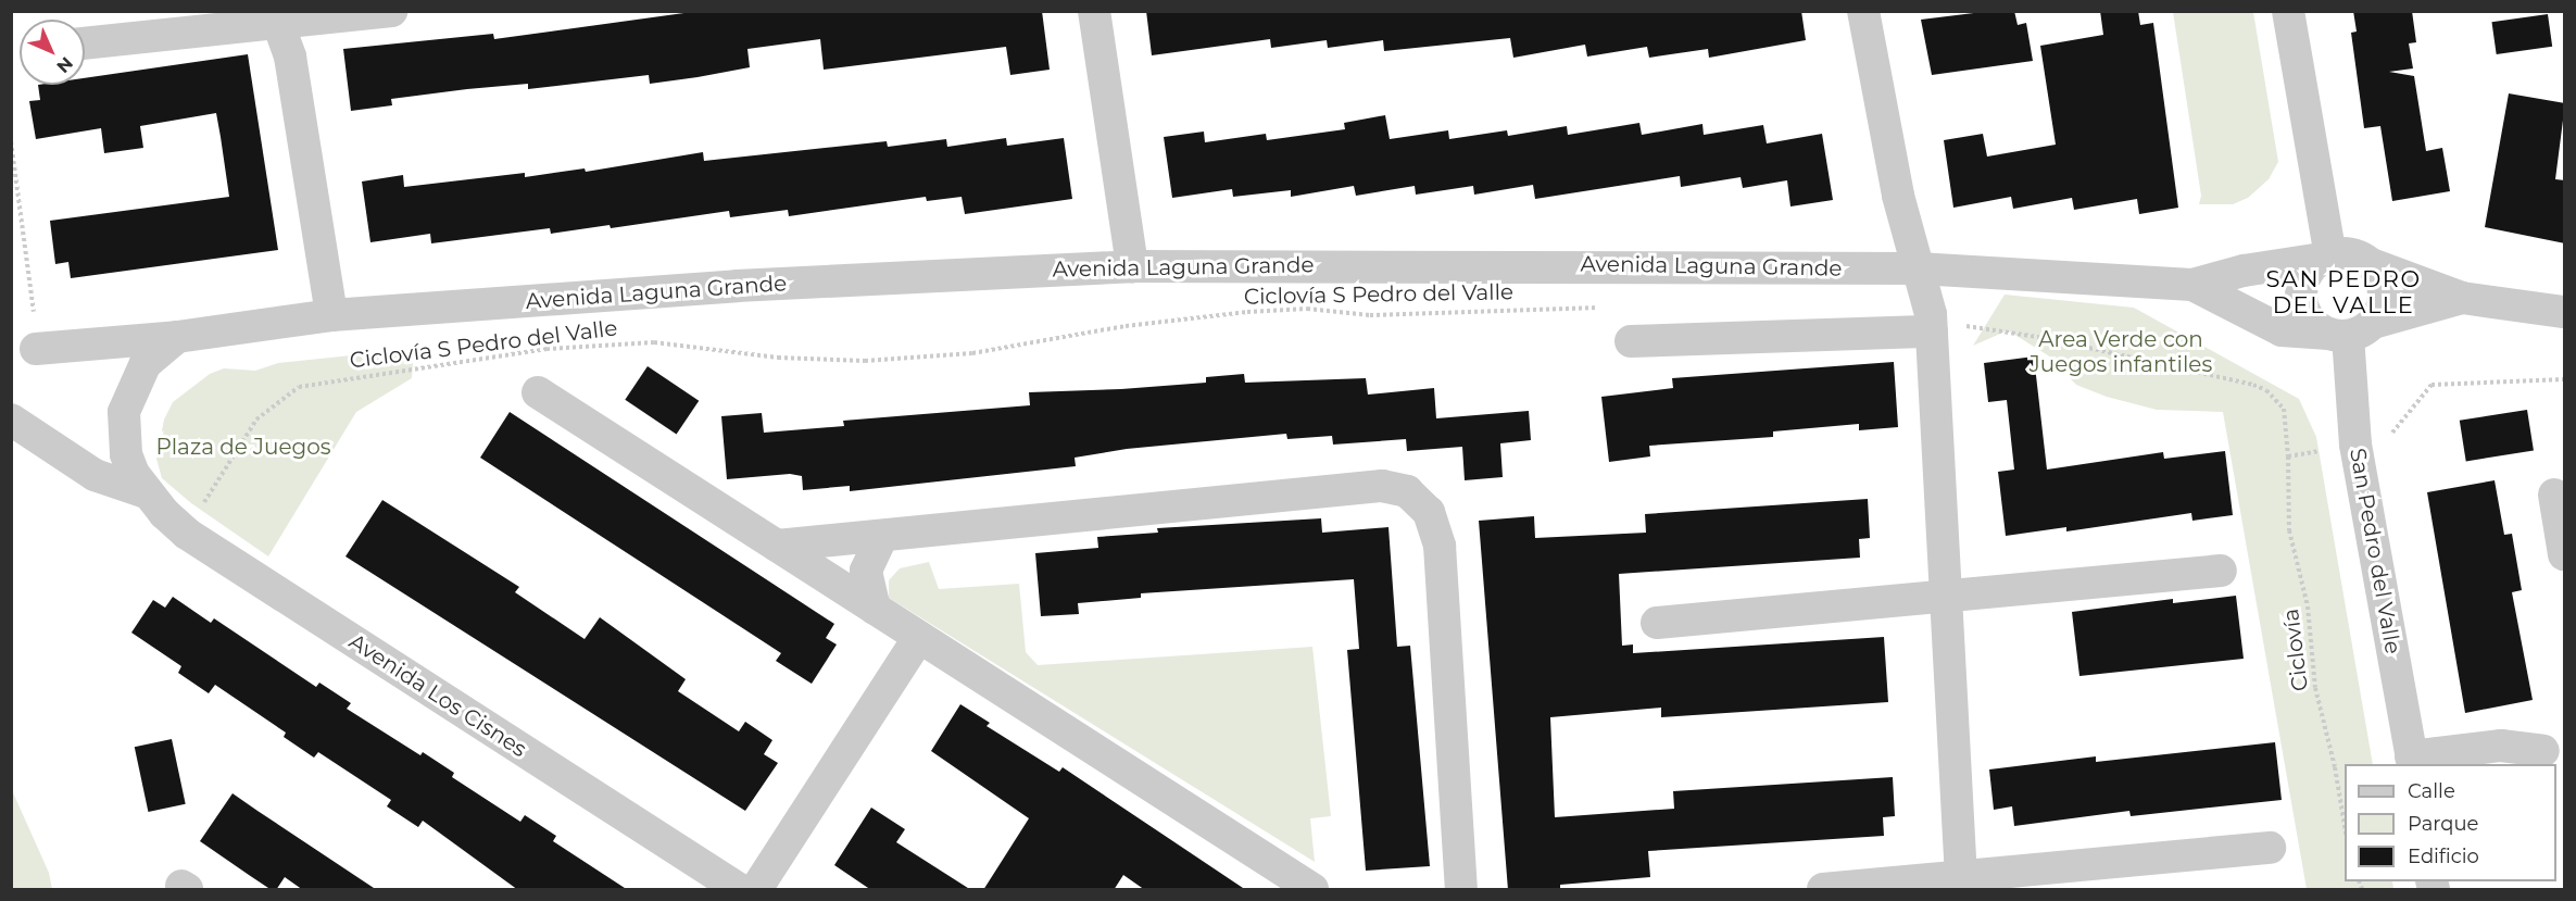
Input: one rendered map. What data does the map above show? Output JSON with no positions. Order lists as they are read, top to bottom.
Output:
{
  "streets": {
    "street": ["Avenida Laguna Grande", "San Pedro del Valle", "Avenida Los Cisnes"],
    "path": ["Ciclovía S Pedro del Valle", "Ciclovía"]
  },
  "crossings": [
    ["Ciclovía S Pedro del Valle", "Avenida Los Cisnes"]
  ],
  "districts": ["SAN PEDRO DEL VALLE"],
  "parks": ["Area Verde con Juegos infantiles", "Plaza de Juegos"],
  "legend": ["Calle", "Parque", "Edificio"],
  "north": "bottom right"
}
